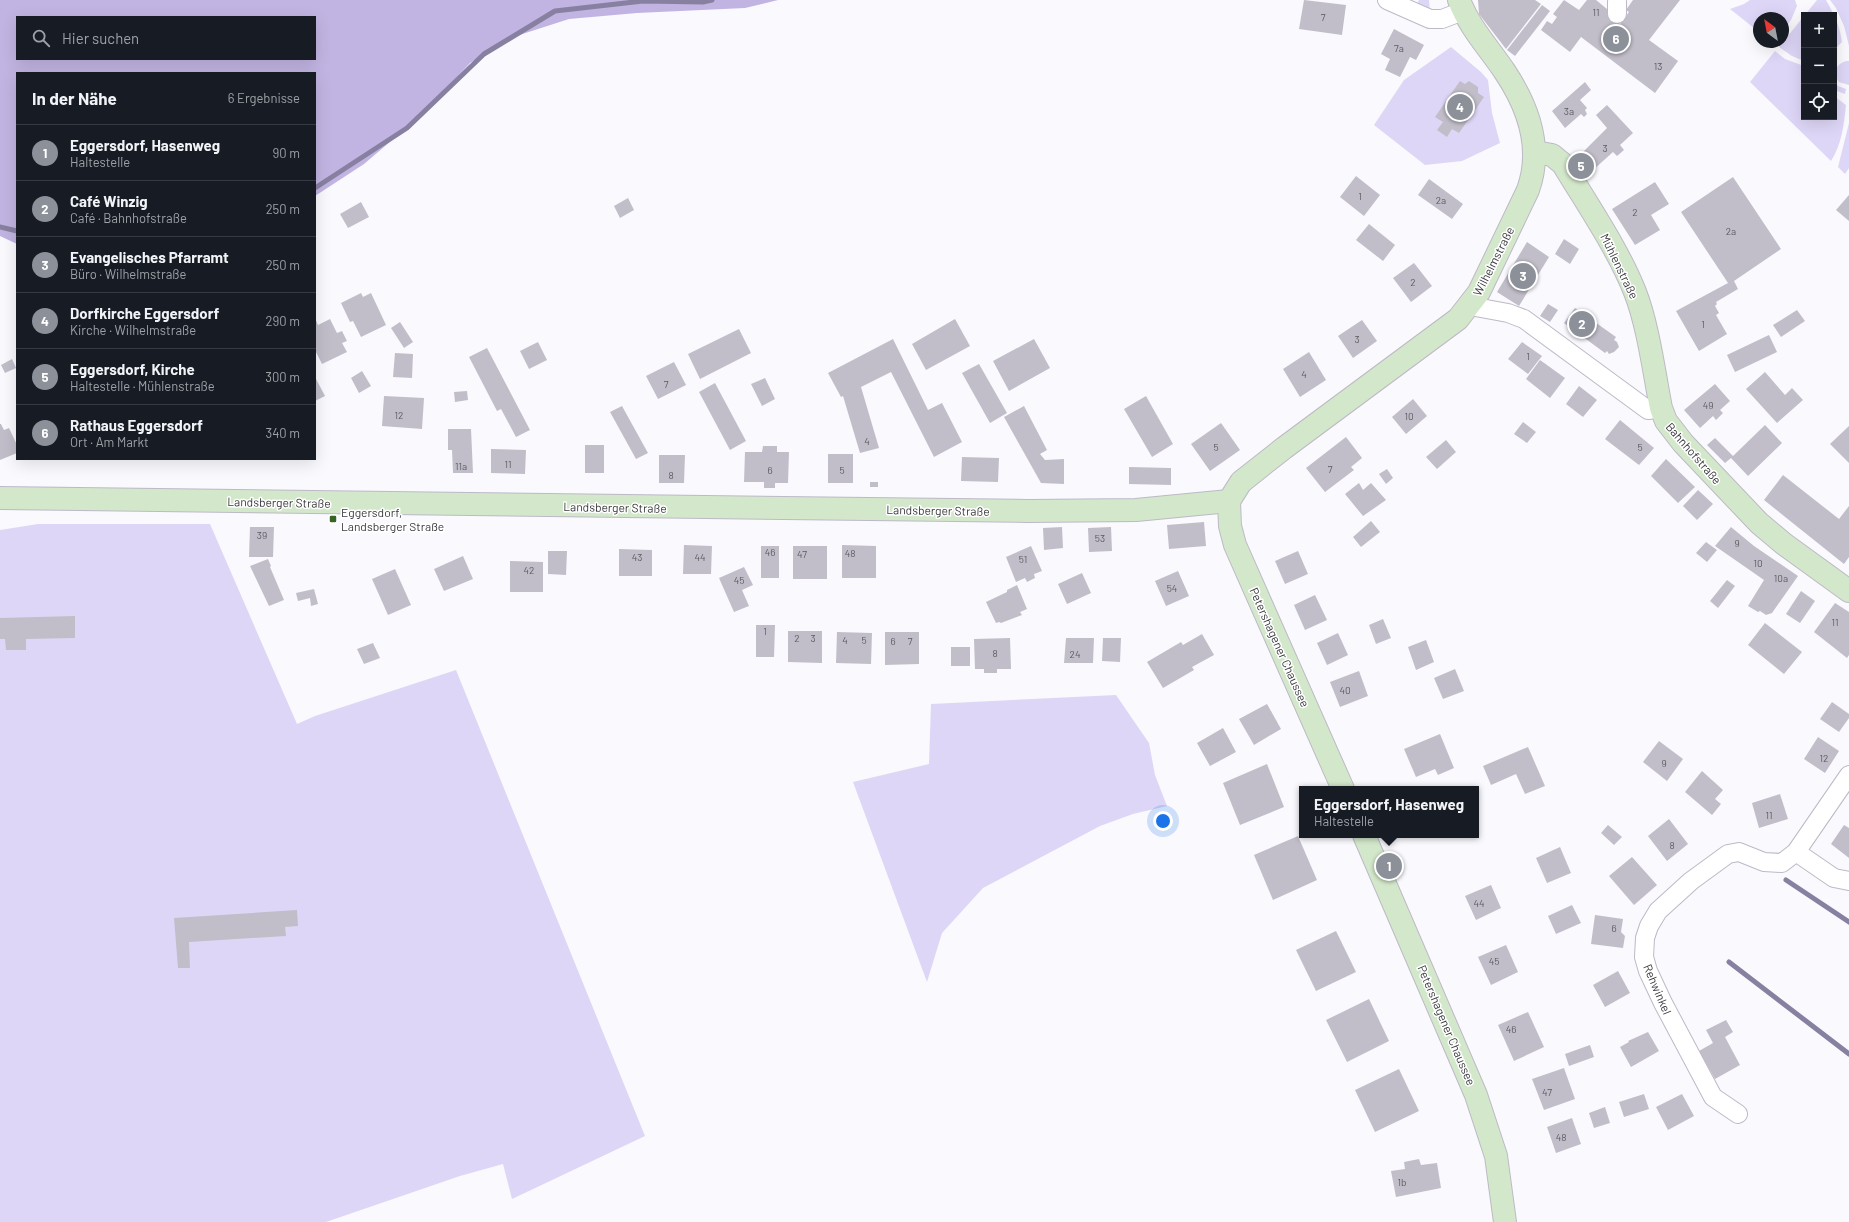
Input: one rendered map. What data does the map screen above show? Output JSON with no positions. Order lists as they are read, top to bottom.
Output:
{
  "streets": {
    "main road": [
      "Wilhelmstraße",
      "Mühlenstraße",
      "Bahnhofstraße",
      "Landsberger Straße",
      "Petershagener Chaussee"
    ],
    "street": ["Rehwinkel"]
  },
  "crossings": [
    ["Wilhelmstraße", "Mühlenstraße"],
    ["Wilhelmstraße", "Bahnhofstraße"],
    ["Wilhelmstraße", "Landsberger Straße"],
    ["Wilhelmstraße", "Petershagener Chaussee"],
    ["Mühlenstraße", "Bahnhofstraße"],
    ["Landsberger Straße", "Petershagener Chaussee"]
  ],
  "places": {
    "transit": ["Eggersdorf, Landsberger Straße"]
  },
  "house_numbers": [
    "11",
    "7",
    "7a",
    "13",
    "3a",
    "3",
    "1",
    "2a",
    "2",
    "2a",
    "2",
    "1",
    "3",
    "1",
    "4",
    "7",
    "49",
    "12",
    "10",
    "4",
    "5",
    "5",
    "11",
    "11a",
    "7",
    "6",
    "5",
    "8",
    "39",
    "53",
    "9",
    "46",
    "48",
    "47",
    "43",
    "44",
    "51",
    "10",
    "42",
    "10a",
    "45",
    "54",
    "11",
    "1",
    "2",
    "3",
    "4",
    "5",
    "6",
    "7",
    "8",
    "24",
    "40",
    "12",
    "9",
    "11",
    "8",
    "44",
    "6",
    "45",
    "46",
    "47",
    "48",
    "1b"
  ],
  "north": "top left",
  "page": {
    "map_buttons": ["+", "−"],
    "search": "Hier suchen",
    "pins": [
      "6",
      "4",
      "5",
      "3",
      "2",
      "1"
    ],
    "heading": ["In der Nähe", "6 Ergebnisse"],
    "list": [
      {
        "mark": "1",
        "name": "Eggersdorf, Hasenweg",
        "note": "Haltestelle",
        "value": "90 m"
      },
      {
        "mark": "2",
        "name": "Café Winzig",
        "note": "Café · Bahnhofstraße",
        "value": "250 m"
      },
      {
        "mark": "3",
        "name": "Evangelisches Pfarramt",
        "note": "Büro · Wilhelmstraße",
        "value": "250 m"
      },
      {
        "mark": "4",
        "name": "Dorfkirche Eggersdorf",
        "note": "Kirche · Wilhelmstraße",
        "value": "290 m"
      },
      {
        "mark": "5",
        "name": "Eggersdorf, Kirche",
        "note": "Haltestelle · Mühlenstraße",
        "value": "300 m"
      },
      {
        "mark": "6",
        "name": "Rathaus Eggersdorf",
        "note": "Ort · Am Markt",
        "value": "340 m"
      }
    ],
    "popup": ["Eggersdorf, Hasenweg", "Haltestelle"]
  }
}
